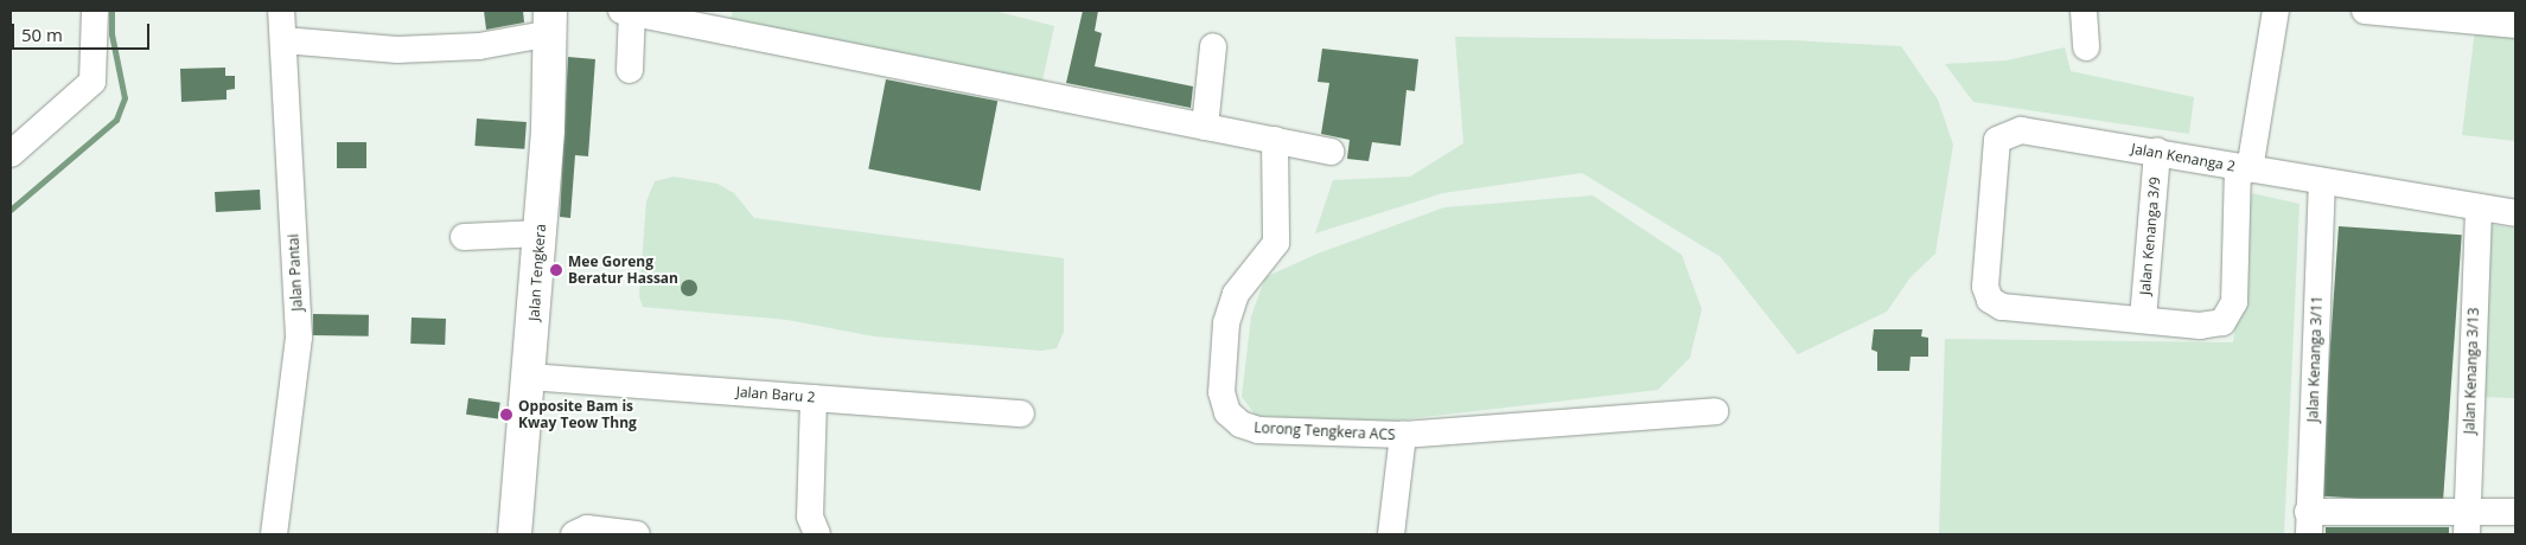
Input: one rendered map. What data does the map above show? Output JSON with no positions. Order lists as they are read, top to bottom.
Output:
{
  "streets": {
    "main road": ["Jalan Tengkera"],
    "street": [
      "Jalan Kenanga 2",
      "Jalan Kenanga 3/9",
      "Jalan Pantai",
      "Jalan Kenanga 3/11",
      "Jalan Kenanga 3/13",
      "Jalan Baru 2",
      "Lorong Tengkera ACS"
    ]
  },
  "crossings": [
    ["Jalan Kenanga 2", "Jalan Kenanga 3/9"],
    ["Jalan Kenanga 2", "Jalan Kenanga 3/11"],
    ["Jalan Kenanga 2", "Jalan Kenanga 3/13"],
    ["Jalan Tengkera", "Jalan Baru 2"]
  ],
  "places": ["Mee Goreng Beratur Hassan", "Opposite Bam is Kway Teow Thng"],
  "scale_bar": "50 m"
}
